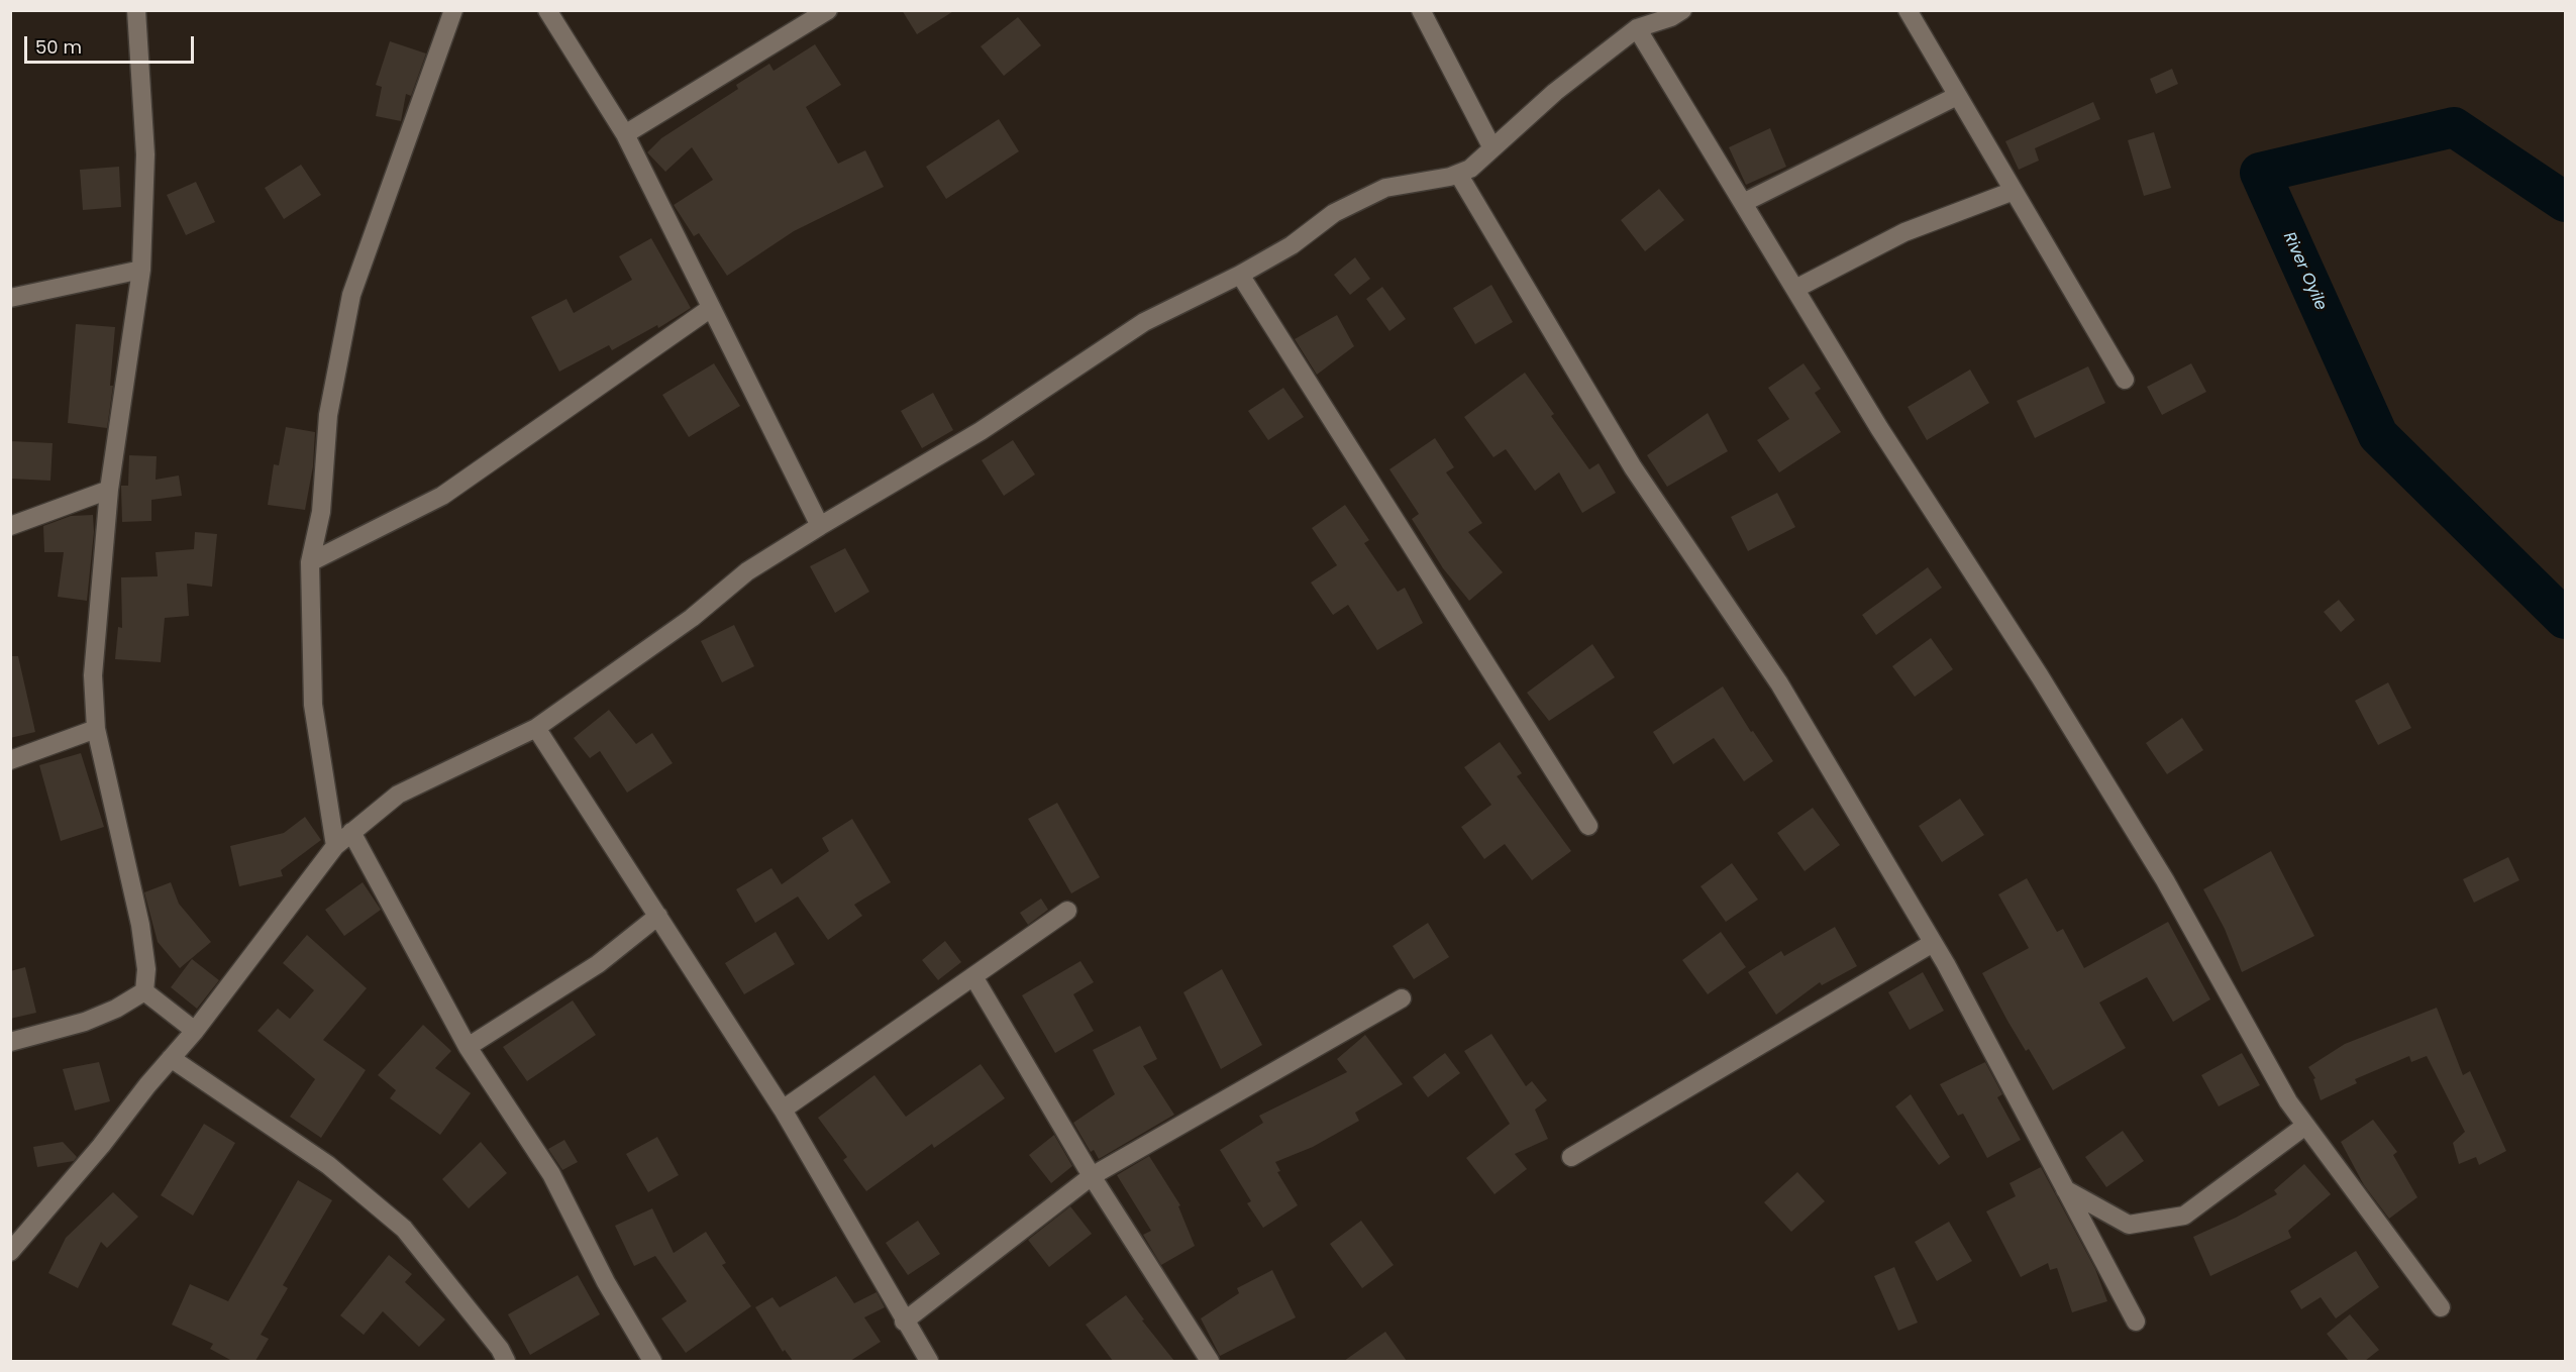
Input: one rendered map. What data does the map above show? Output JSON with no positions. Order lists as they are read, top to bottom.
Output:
{
  "water": ["River Oyile"],
  "scale_bar": "50 m"
}
